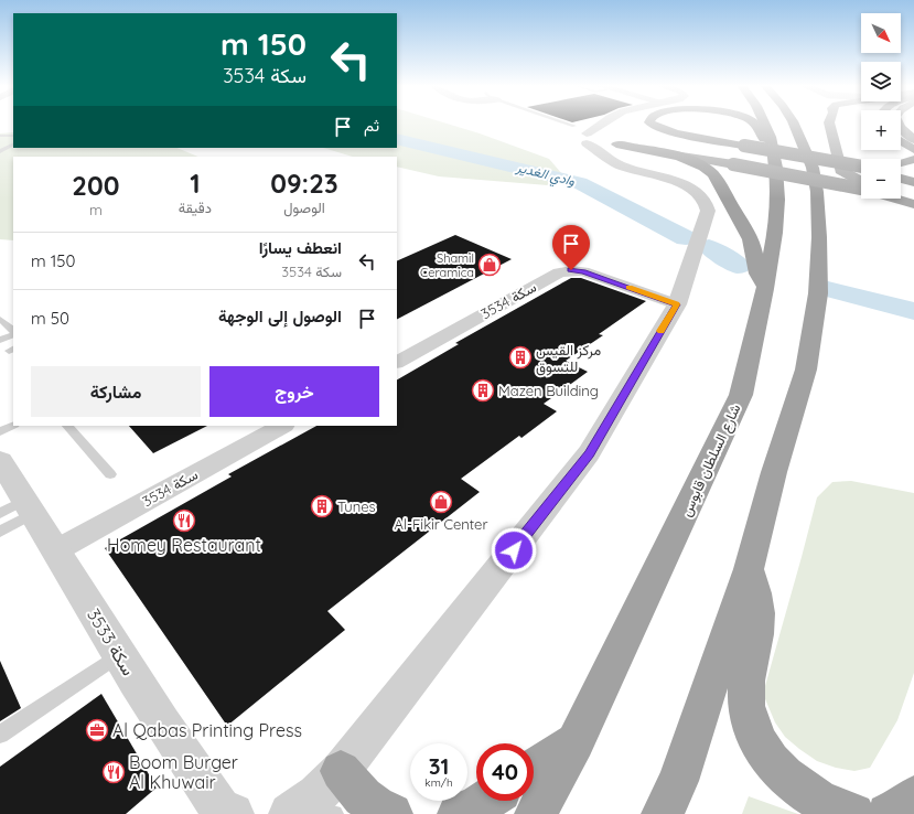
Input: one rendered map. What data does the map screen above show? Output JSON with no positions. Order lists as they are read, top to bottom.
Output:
{
  "streets": {
    "highway": ["شارع السلطان قابوس"],
    "street": ["سكة 3534", "سكة 3533"]
  },
  "crossings": [
    ["سكة 3534", "سكة 3533"]
  ],
  "water": ["وادي الغدير"],
  "places": {
    "shop": ["Shamil Ceramica", "Al-Fikir Center"],
    "building": ["مركز القيس للتسوق", "Mazen Building", "Tunes"],
    "restaurant": ["Homey Restaurant", "Boom Burger Al Khuwair"],
    "office": ["Al Qabas Printing Press"]
  },
  "north": "bottom right",
  "page": {
    "map_buttons": ["+", "−"],
    "turn": ["150 m", "سكة 3534"],
    "then": "ثم",
    "eta": [
      "09:23",
      "الوصول",
      "1",
      "دقيقة",
      "200",
      "m"
    ],
    "list": [
      {
        "name": "انعطف يسارًا",
        "note": "سكة 3534",
        "value": "150 m"
      },
      {
        "name": "الوصول إلى الوجهة",
        "value": "50 m"
      }
    ],
    "buttons": ["خروج", "مشاركة"],
    "speed": "31 km/h",
    "limit": "40"
  }
}
